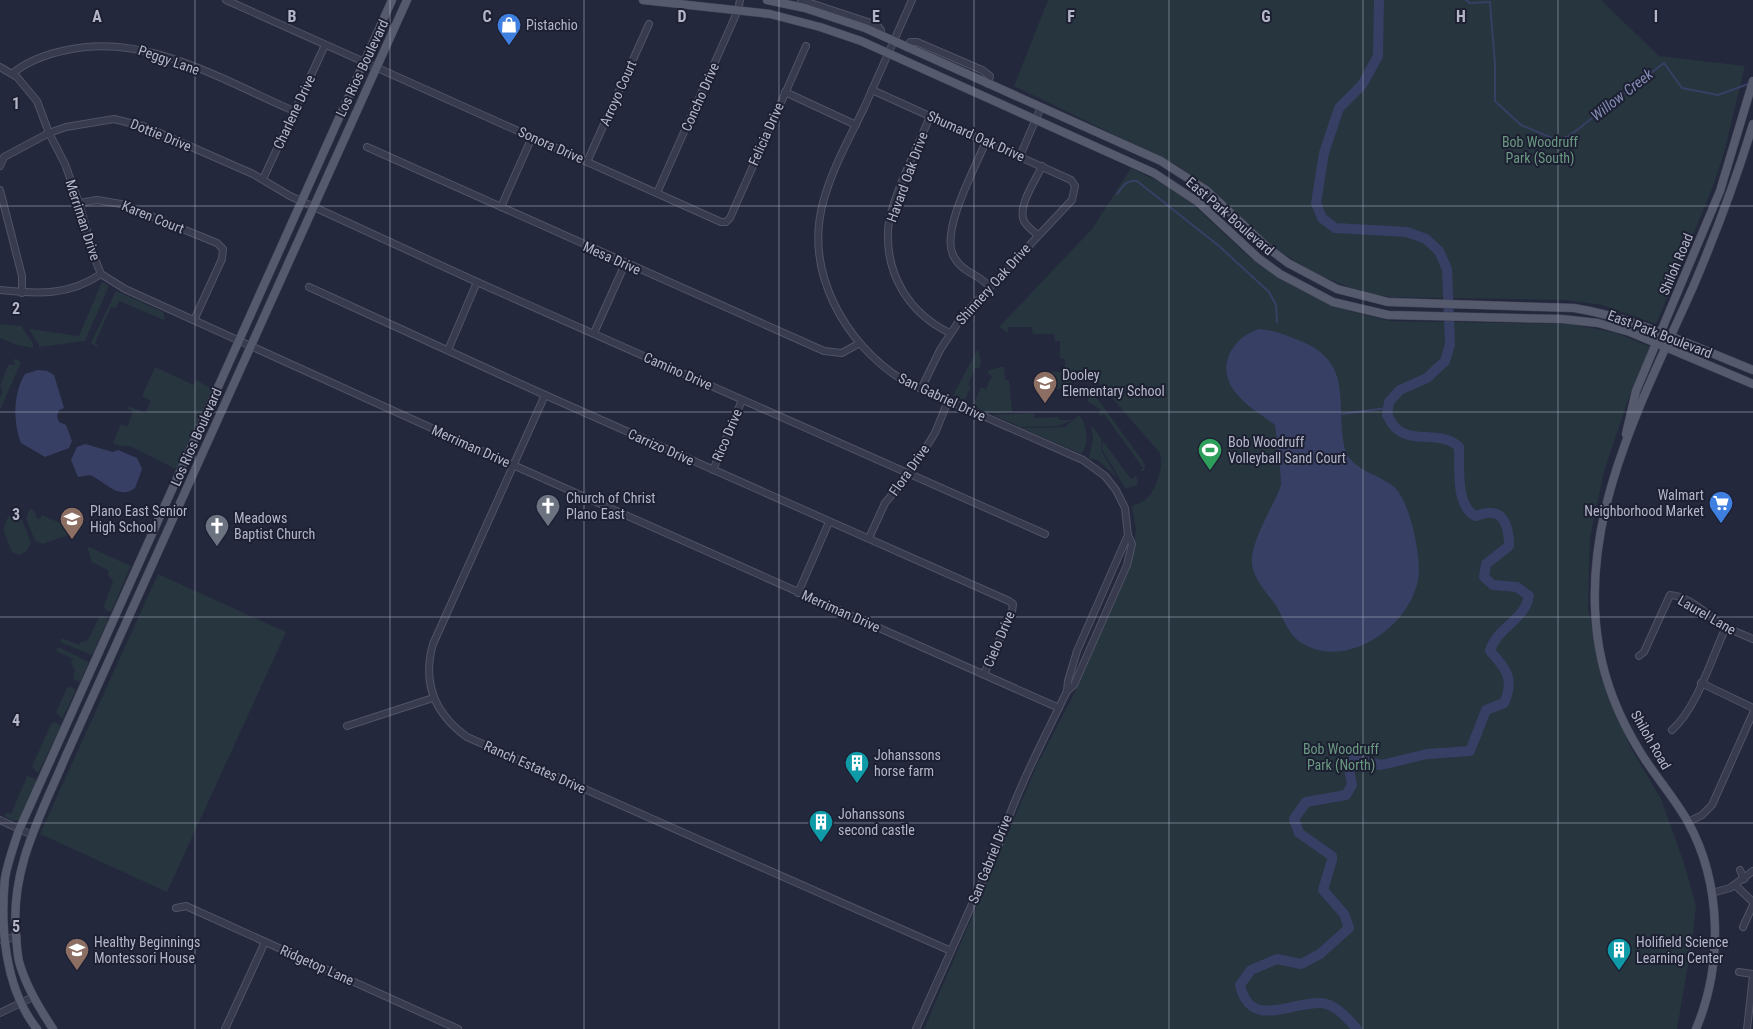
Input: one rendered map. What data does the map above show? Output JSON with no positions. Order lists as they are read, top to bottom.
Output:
{
  "streets": {
    "main road": ["Los Rios Boulevard", "East Park Boulevard", "Shiloh Road"],
    "street": [
      "Peggy Lane",
      "Arroyo Court",
      "Concho Drive",
      "Charlene Drive",
      "Felicia Drive",
      "Dottie Drive",
      "Shumard Oak Drive",
      "Sonora Drive",
      "Havard Oak Drive",
      "Karen Court",
      "Merriman Drive",
      "Mesa Drive",
      "Shinnery Oak Drive",
      "Camino Drive",
      "San Gabriel Drive",
      "Rico Drive",
      "Carrizo Drive",
      "Flora Drive",
      "Laurel Lane",
      "Cielo Drive",
      "Ranch Estates Drive",
      "Ridgetop Lane"
    ]
  },
  "crossings": [
    ["Peggy Lane", "Charlene Drive"],
    ["Peggy Lane", "Merriman Drive"],
    ["Los Rios Boulevard", "Dottie Drive"],
    ["Los Rios Boulevard", "Sonora Drive"],
    ["Los Rios Boulevard", "Merriman Drive"],
    ["Los Rios Boulevard", "Camino Drive"],
    ["Arroyo Court", "Sonora Drive"],
    ["Concho Drive", "Sonora Drive"],
    ["Concho Drive", "East Park Boulevard"],
    ["Charlene Drive", "Dottie Drive"],
    ["Charlene Drive", "Sonora Drive"],
    ["Felicia Drive", "Sonora Drive"],
    ["Dottie Drive", "Merriman Drive"],
    ["Dottie Drive", "Camino Drive"],
    ["Shumard Oak Drive", "Havard Oak Drive"],
    ["Shumard Oak Drive", "Shinnery Oak Drive"],
    ["Shumard Oak Drive", "San Gabriel Drive"],
    ["Havard Oak Drive", "Shinnery Oak Drive"],
    ["East Park Boulevard", "Shiloh Road"],
    ["East Park Boulevard", "San Gabriel Drive"],
    ["Karen Court", "Merriman Drive"],
    ["Merriman Drive", "San Gabriel Drive"],
    ["Merriman Drive", "Cielo Drive"],
    ["Merriman Drive", "Ranch Estates Drive"],
    ["Mesa Drive", "San Gabriel Drive"],
    ["Shinnery Oak Drive", "San Gabriel Drive"],
    ["Camino Drive", "Rico Drive"],
    ["Camino Drive", "Flora Drive"],
    ["San Gabriel Drive", "Flora Drive"],
    ["San Gabriel Drive", "Ranch Estates Drive"],
    ["Rico Drive", "Carrizo Drive"],
    ["Carrizo Drive", "Flora Drive"],
    ["Carrizo Drive", "Cielo Drive"],
    ["Carrizo Drive", "Ranch Estates Drive"]
  ],
  "water": ["Willow Creek"],
  "parks": ["Bob Woodruff Park (South)", "Bob Woodruff Park (North)"],
  "places": {
    "shop": ["Pistachio"],
    "school or university": ["Dooley Elementary School", "Plano East Senior High School", "Healthy Beginnings Montessori House"],
    "sports": ["Bob Woodruff Volleyball Sand Court"],
    "supermarket": ["Walmart Neighborhood Market"],
    "church": ["Church of Christ Plano East", "Meadows Baptist Church"],
    "building": ["Johanssons horse farm", "Johanssons second castle", "Holifield Science Learning Center"]
  },
  "grid": {
    "columns": [
      "A",
      "B",
      "C",
      "D",
      "E",
      "F",
      "G",
      "H",
      "I"
    ],
    "rows": [
      "1",
      "2",
      "3",
      "4",
      "5"
    ]
  }
}
